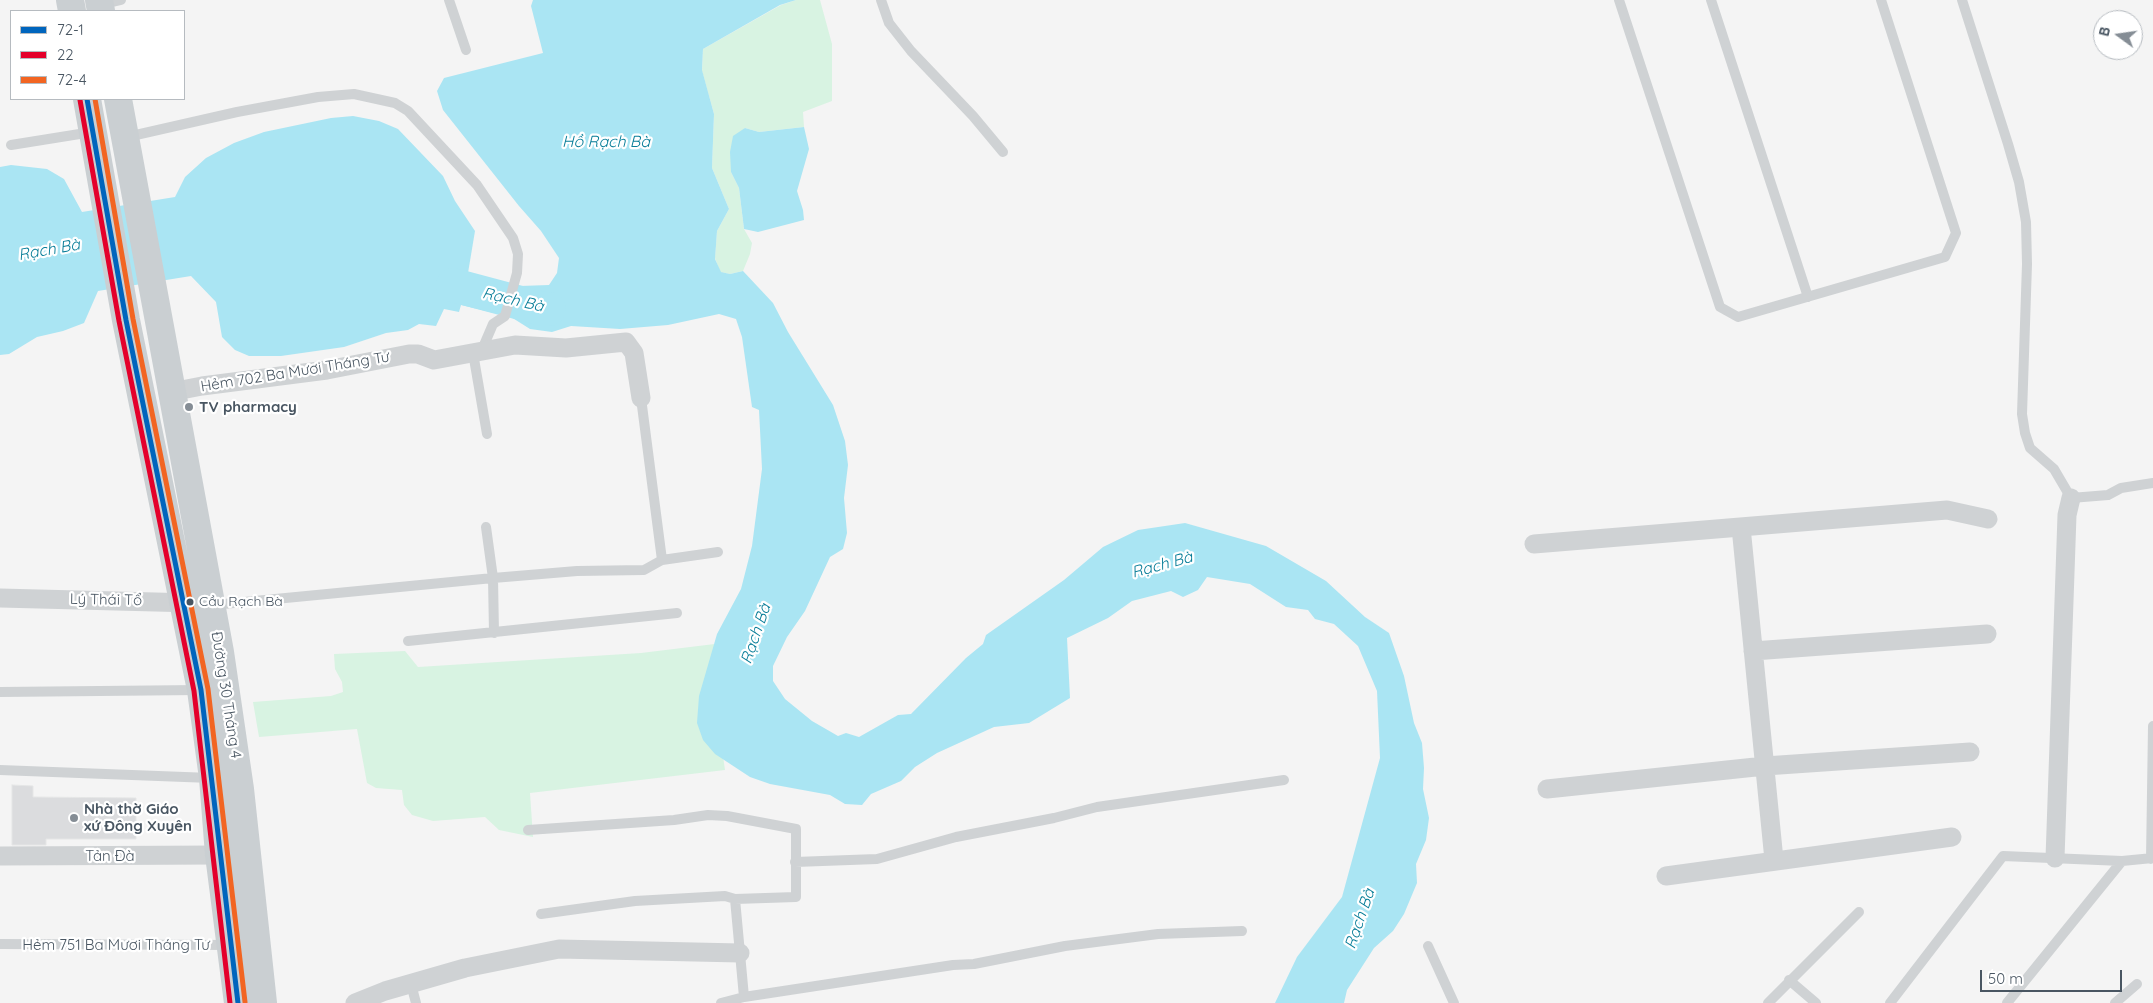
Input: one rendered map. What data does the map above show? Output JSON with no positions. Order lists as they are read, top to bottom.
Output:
{
  "streets": {
    "main road": ["Đường 30 Tháng 4"],
    "street": ["Hẻm 702 Ba Mươi Tháng Tư", "Lý Thái Tổ", "Tản Đà"],
    "lane": ["Hẻm 751 Ba Mươi Tháng Tư"]
  },
  "crossings": [
    ["Hẻm 702 Ba Mươi Tháng Tư", "Đường 30 Tháng 4"],
    ["Lý Thái Tổ", "Đường 30 Tháng 4"],
    ["Đường 30 Tháng 4", "Tản Đà"],
    ["Đường 30 Tháng 4", "Hẻm 751 Ba Mươi Tháng Tư"]
  ],
  "water": ["Hồ Rạch Bà", "Rạch Bà"],
  "places": ["TV pharmacy", "Cầu Rạch Bà", "Nhà thờ Giáo xứ Đông Xuyên"],
  "lines": ["transit line 72-1", "transit line 22", "transit line 72-4"],
  "legend": ["72-1", "22", "72-4"],
  "scale_bar": "50 m",
  "north": "left"
}
